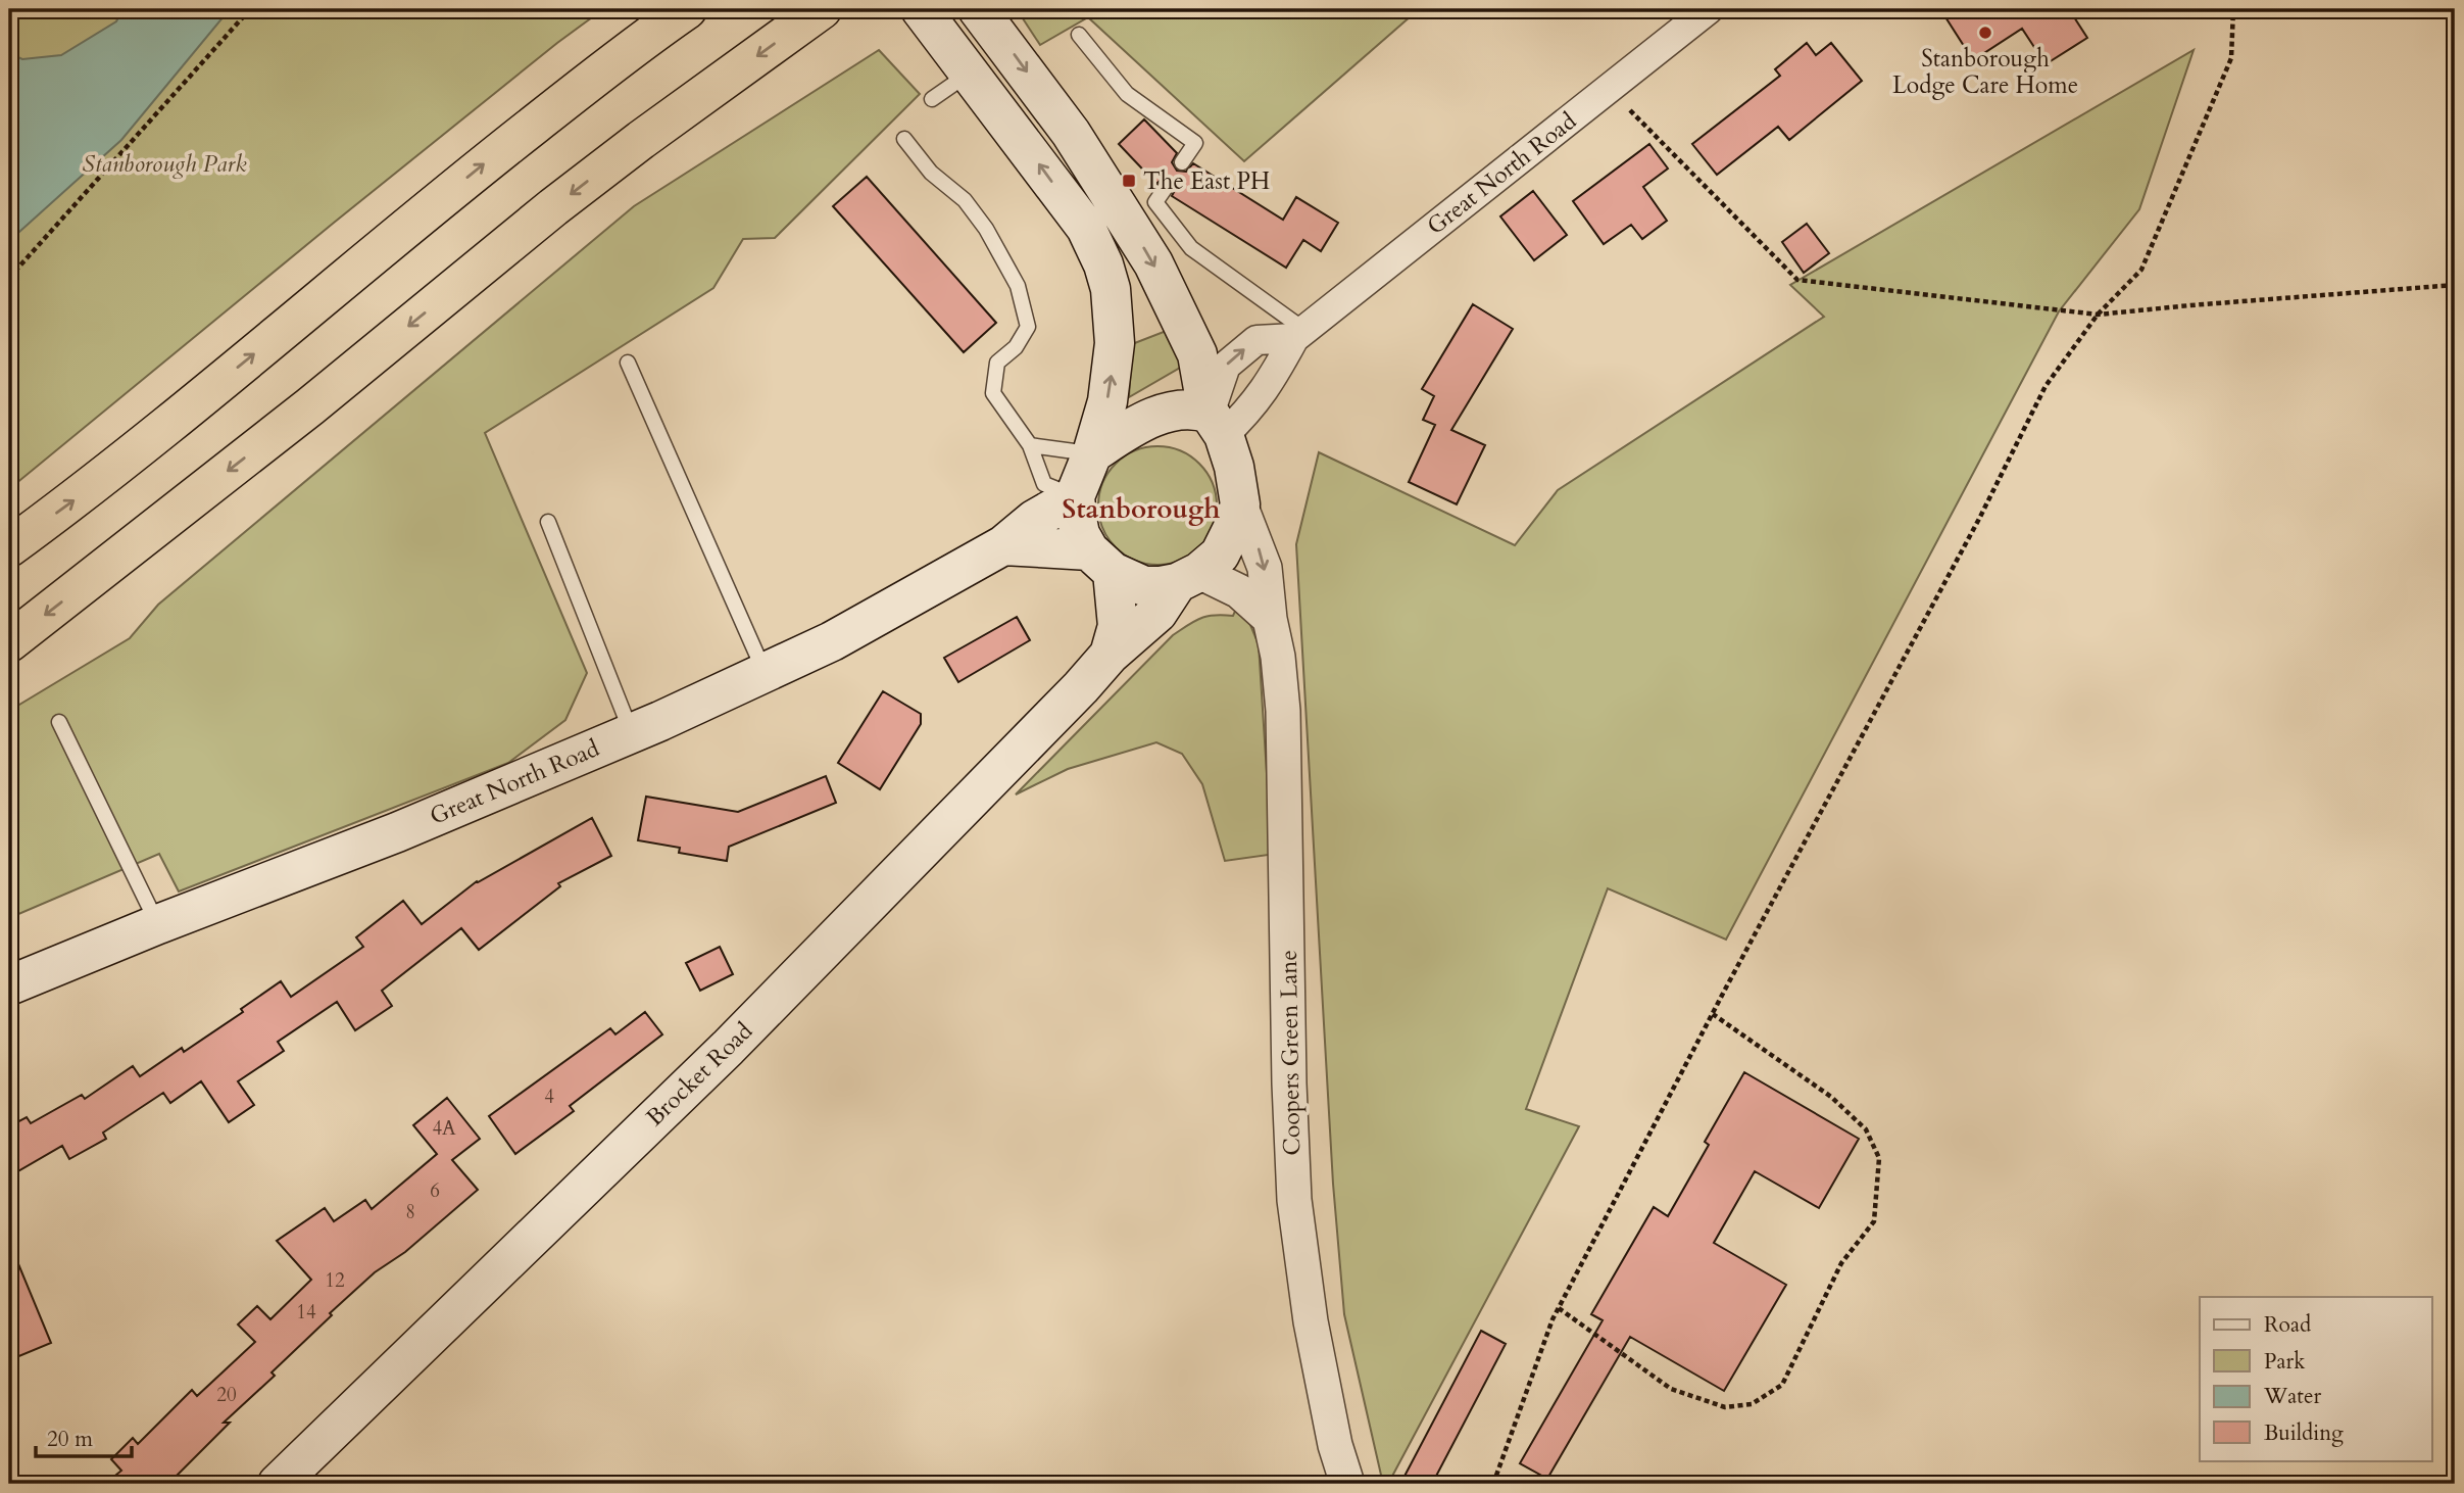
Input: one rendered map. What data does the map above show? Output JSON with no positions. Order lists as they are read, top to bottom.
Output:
{
  "streets": {
    "main road": ["Great North Road", "Brocket Road"],
    "street": ["Coopers Green Lane"]
  },
  "crossings": [
    ["Great North Road", "Coopers Green Lane"],
    ["Great North Road", "Brocket Road"],
    ["Coopers Green Lane", "Brocket Road"]
  ],
  "districts": ["Stanborough"],
  "parks": ["Stanborough Park"],
  "places": {
    "other": ["Stanborough Lodge Care Home"],
    "transit": ["The East PH"]
  },
  "house_numbers": [
    "4",
    "4A",
    "6",
    "8",
    "12",
    "14",
    "20"
  ],
  "legend": [
    "Road",
    "Park",
    "Water",
    "Building"
  ],
  "scale_bar": "20 m"
}
